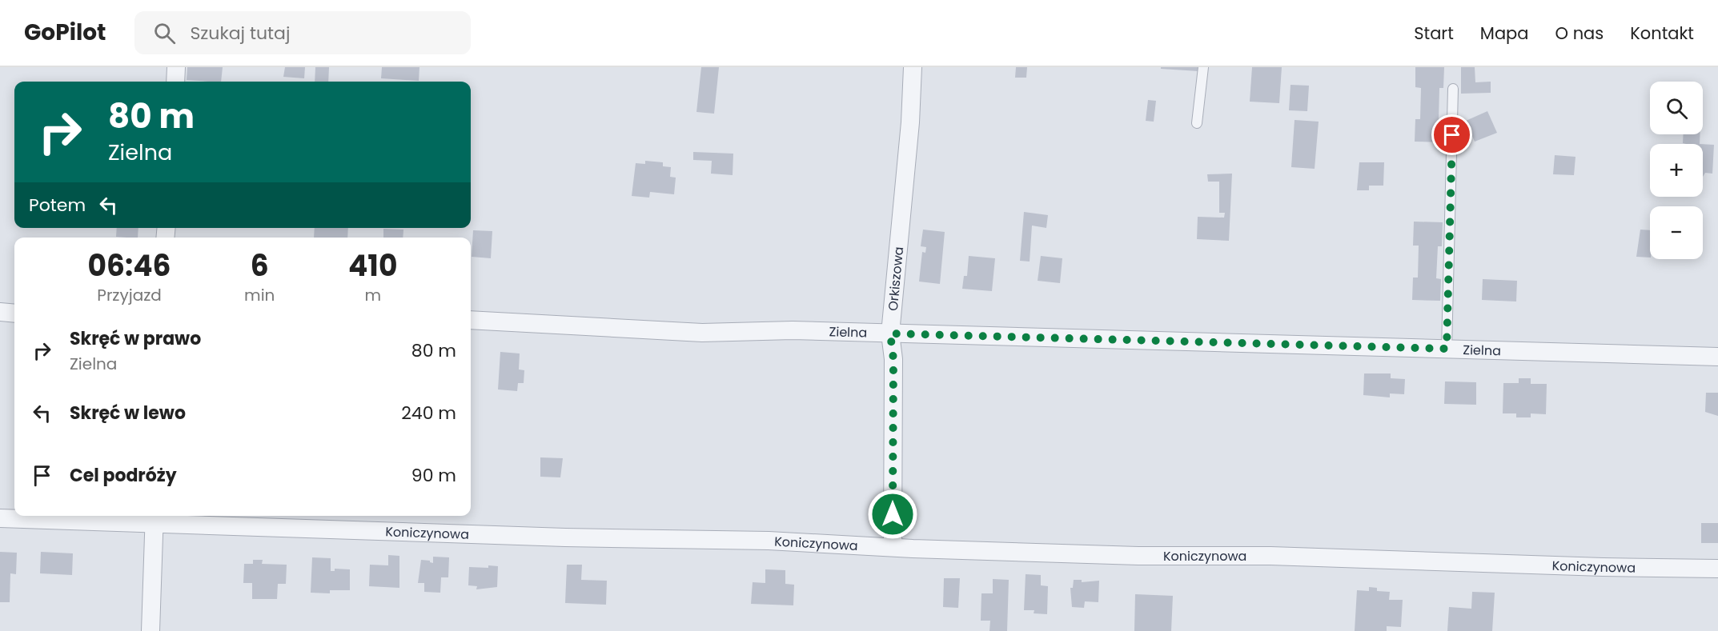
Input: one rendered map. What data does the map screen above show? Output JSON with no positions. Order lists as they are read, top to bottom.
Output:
{
  "streets": {
    "street": ["Orkiszowa", "Zielna", "Koniczynowa"]
  },
  "crossings": [
    ["Orkiszowa", "Zielna"],
    ["Orkiszowa", "Koniczynowa"]
  ],
  "page": {
    "header": "GoPilot",
    "search": "Szukaj tutaj",
    "nav": [
      "Start",
      "Mapa",
      "O nas",
      "Kontakt"
    ],
    "map_buttons": ["+", "−"],
    "turn": ["80 m", "Zielna"],
    "then": "Potem",
    "eta": [
      "06:46",
      "Przyjazd",
      "6",
      "min",
      "410",
      "m"
    ],
    "list": [
      {
        "name": "Skręć w prawo",
        "note": "Zielna",
        "value": "80 m"
      },
      {
        "name": "Skręć w lewo",
        "value": "240 m"
      },
      {
        "name": "Cel podróży",
        "value": "90 m"
      }
    ]
  }
}
